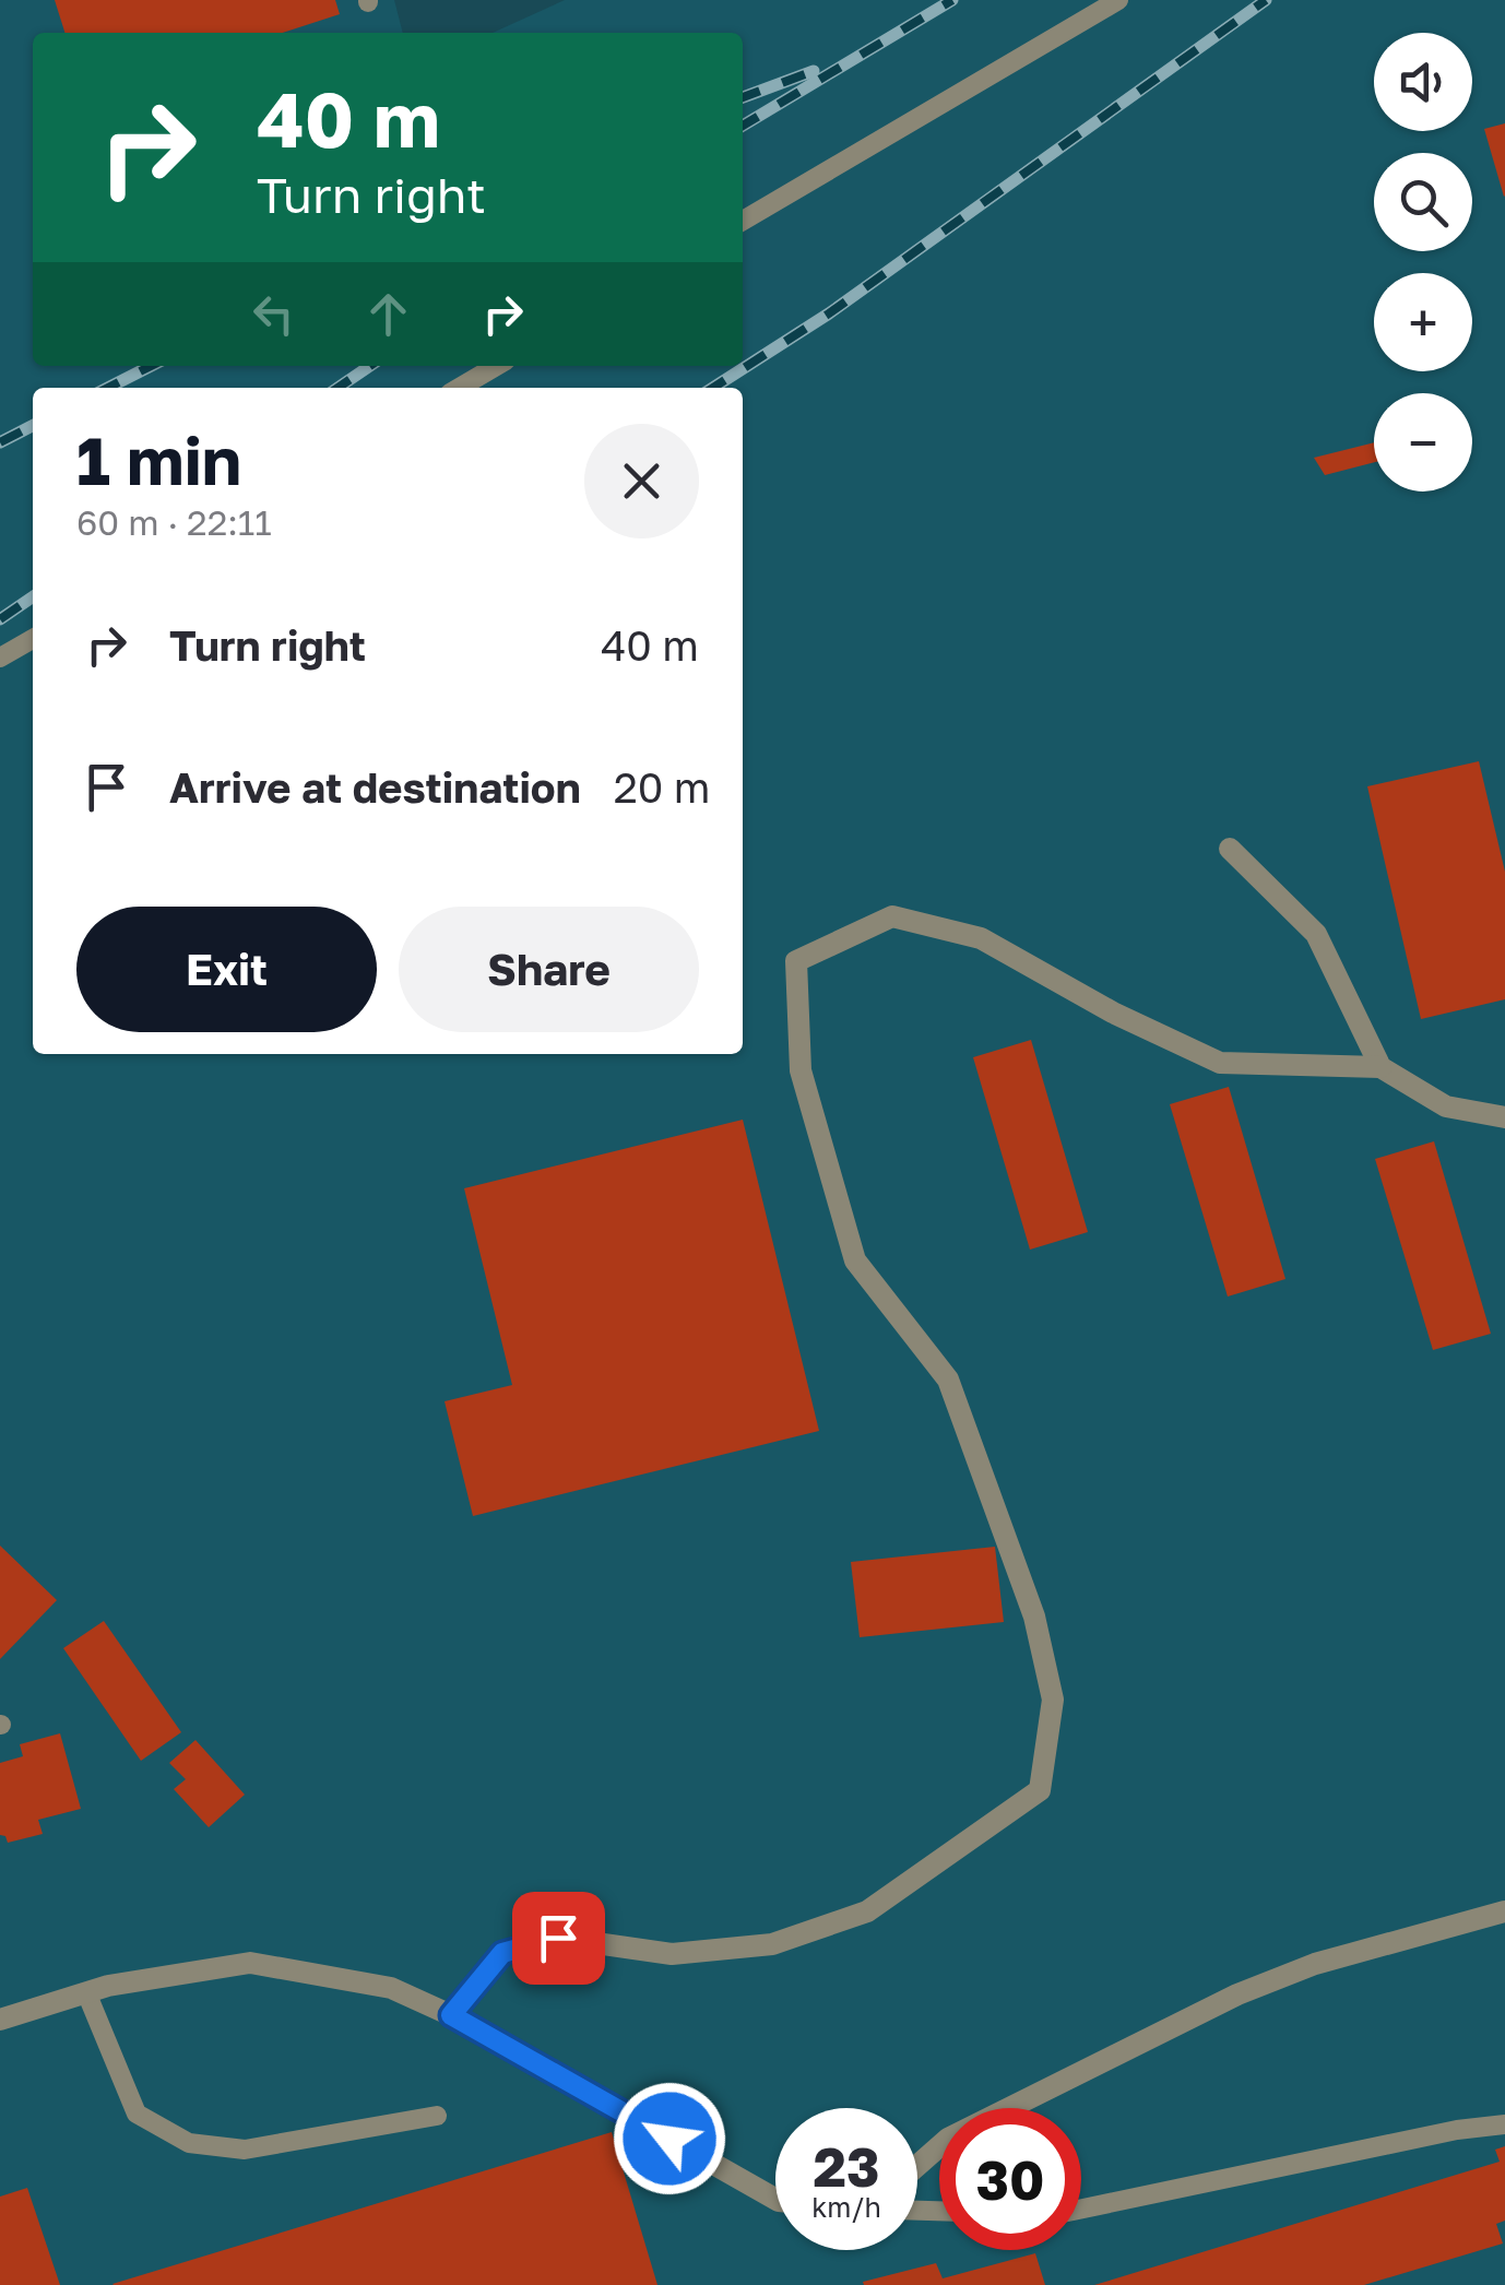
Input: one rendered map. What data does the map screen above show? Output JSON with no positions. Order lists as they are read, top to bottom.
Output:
{
  "page": {
    "map_buttons": ["+", "−"],
    "turn": ["40 m", "Turn right"],
    "heading": ["1 min", "60 m · 22:11"],
    "list": [
      {
        "name": "Turn right",
        "value": "40 m"
      },
      {
        "name": "Arrive at destination",
        "value": "20 m"
      }
    ],
    "buttons": ["Exit", "Share"],
    "speed": "23 km/h",
    "limit": "30"
  }
}
